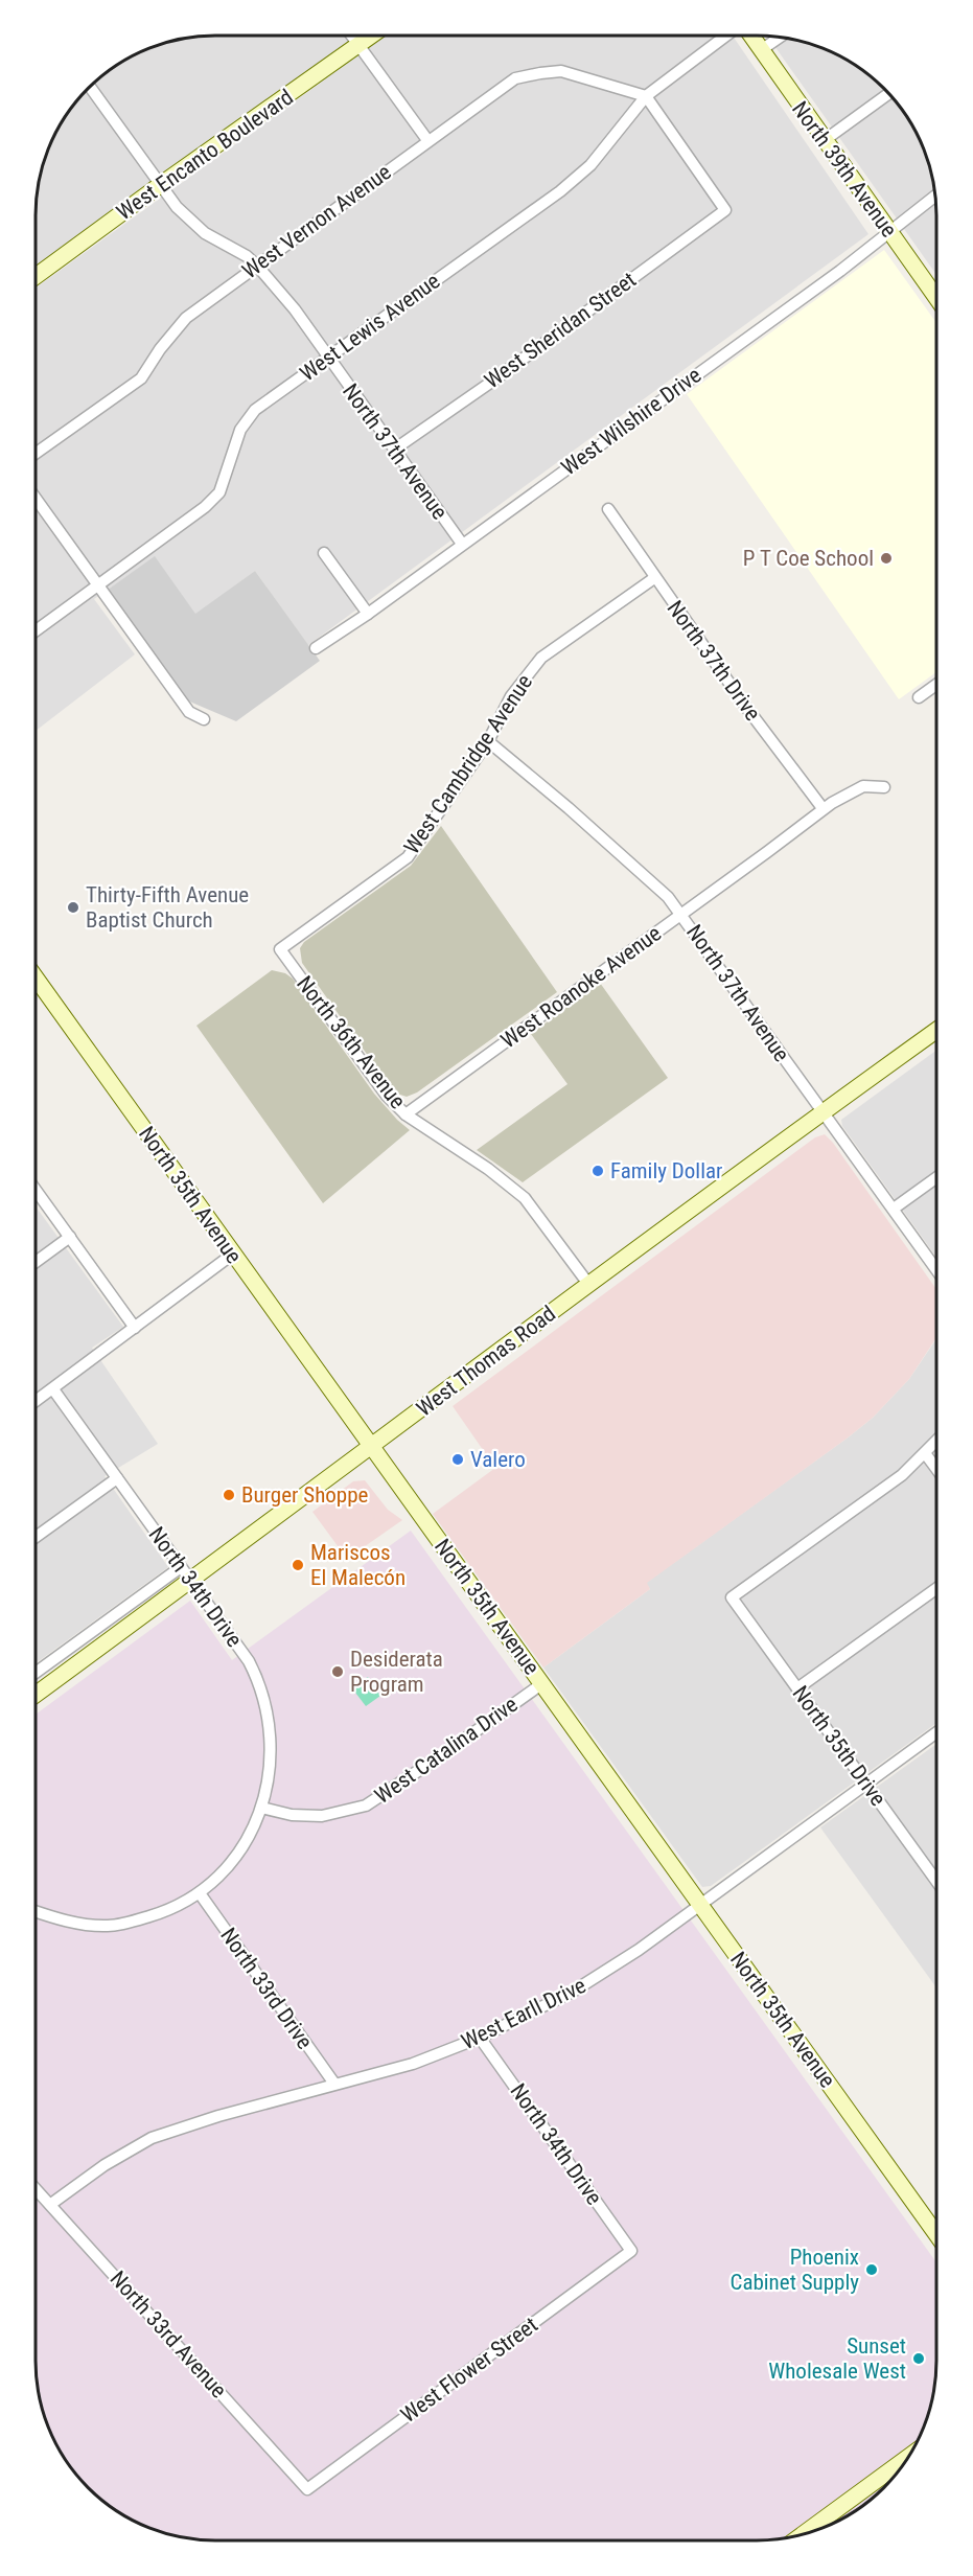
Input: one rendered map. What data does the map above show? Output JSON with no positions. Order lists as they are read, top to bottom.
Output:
{
  "streets": {
    "main road": [
      "West Encanto Boulevard",
      "North 39th Avenue",
      "North 35th Avenue",
      "West Thomas Road"
    ],
    "street": [
      "West Vernon Avenue",
      "West Lewis Avenue",
      "West Sheridan Street",
      "West Wilshire Drive",
      "North 37th Avenue",
      "North 37th Drive",
      "West Cambridge Avenue",
      "West Roanoke Avenue",
      "North 36th Avenue",
      "North 34th Drive",
      "North 35th Drive",
      "West Catalina Drive",
      "North 33rd Drive",
      "West Earll Drive",
      "North 33rd Avenue",
      "West Flower Street"
    ]
  },
  "crossings": [
    ["West Encanto Boulevard", "North 37th Avenue"],
    ["North 39th Avenue", "West Wilshire Drive"],
    ["West Vernon Avenue", "West Lewis Avenue"],
    ["West Vernon Avenue", "West Sheridan Street"],
    ["West Vernon Avenue", "North 37th Avenue"],
    ["West Lewis Avenue", "West Sheridan Street"],
    ["West Lewis Avenue", "North 37th Avenue"],
    ["West Sheridan Street", "North 37th Avenue"],
    ["West Wilshire Drive", "North 37th Avenue"],
    ["North 37th Avenue", "West Cambridge Avenue"],
    ["North 37th Avenue", "West Roanoke Avenue"],
    ["North 37th Avenue", "West Thomas Road"],
    ["North 37th Drive", "West Cambridge Avenue"],
    ["North 37th Drive", "West Roanoke Avenue"],
    ["West Cambridge Avenue", "North 36th Avenue"],
    ["West Roanoke Avenue", "North 36th Avenue"],
    ["North 36th Avenue", "West Thomas Road"],
    ["North 35th Avenue", "West Thomas Road"],
    ["North 35th Avenue", "West Catalina Drive"],
    ["North 35th Avenue", "West Earll Drive"],
    ["West Thomas Road", "North 34th Drive"],
    ["North 34th Drive", "West Catalina Drive"],
    ["North 34th Drive", "West Earll Drive"],
    ["North 34th Drive", "West Flower Street"],
    ["North 35th Drive", "West Earll Drive"],
    ["North 33rd Drive", "West Earll Drive"],
    ["West Earll Drive", "North 33rd Avenue"],
    ["North 33rd Avenue", "West Flower Street"]
  ],
  "places": [
    "P T Coe School",
    "Thirty-Fifth Avenue Baptist Church",
    "Family Dollar",
    "Valero",
    "Burger Shoppe",
    "Mariscos El Malecón",
    "Desiderata Program",
    "Phoenix Cabinet Supply",
    "Sunset Wholesale West"
  ]
}
